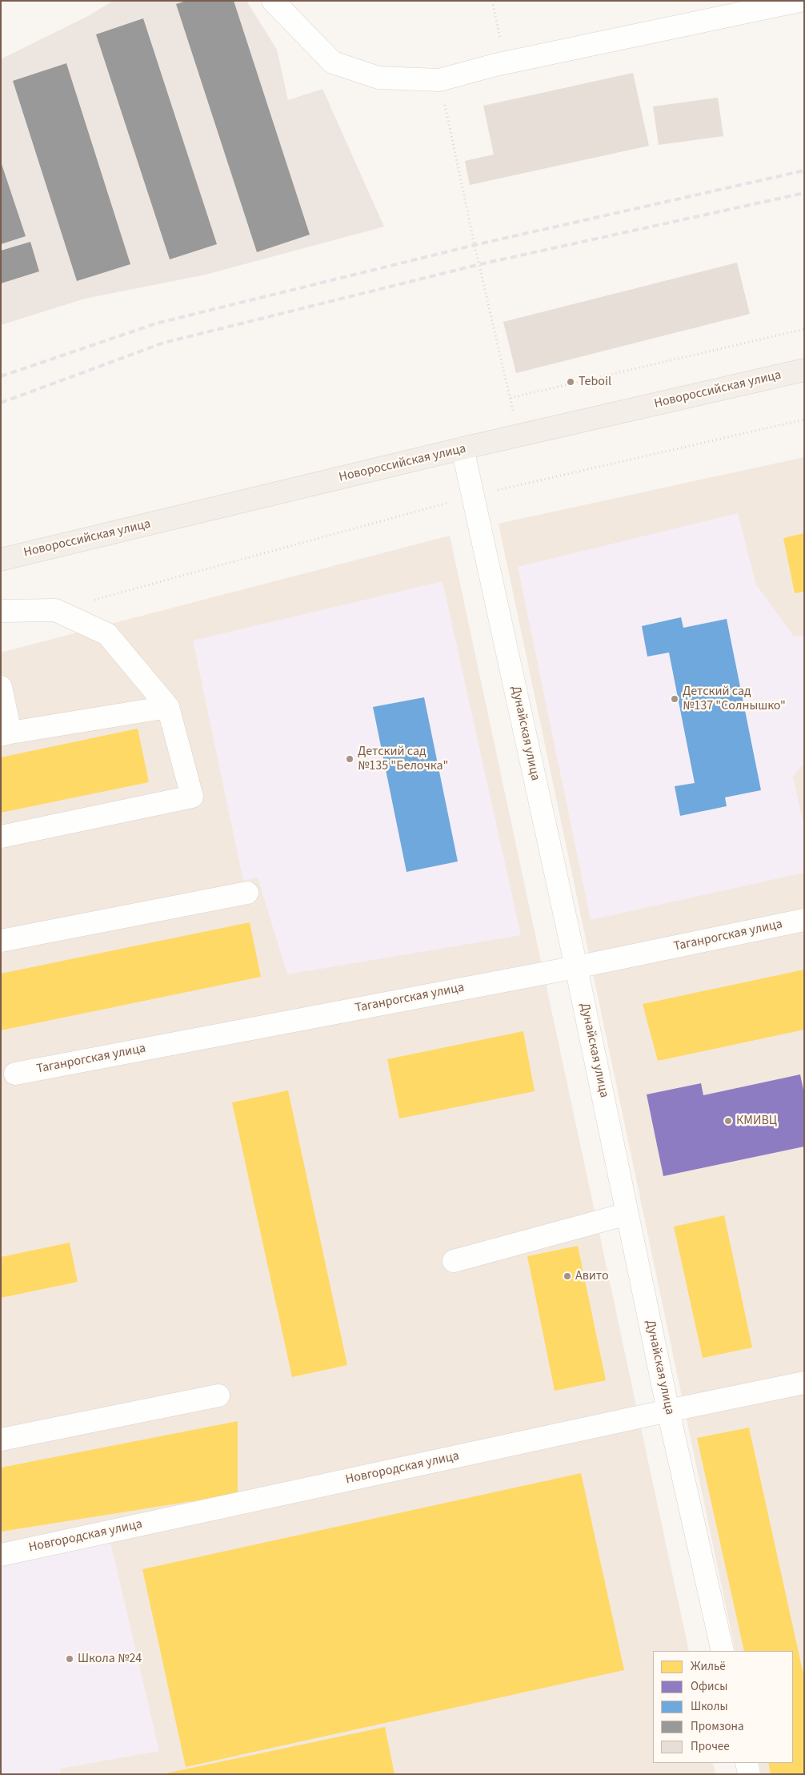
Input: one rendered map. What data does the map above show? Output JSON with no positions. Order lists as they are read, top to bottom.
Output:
{
  "streets": {
    "main road": ["Новороссийская улица"],
    "street": ["Дунайская улица", "Таганрогская улица", "Новгородская улица"]
  },
  "crossings": [
    ["Новороссийская улица", "Дунайская улица"],
    ["Дунайская улица", "Таганрогская улица"],
    ["Дунайская улица", "Новгородская улица"]
  ],
  "places": [
    "Teboil",
    "Детский сад №137 \"Солнышко\"",
    "Детский сад №135 \"Белочка\"",
    "КМИВЦ",
    "Авито",
    "Школа №24"
  ],
  "legend": [
    "Жильё",
    "Офисы",
    "Школы",
    "Промзона",
    "Прочее"
  ]
}
